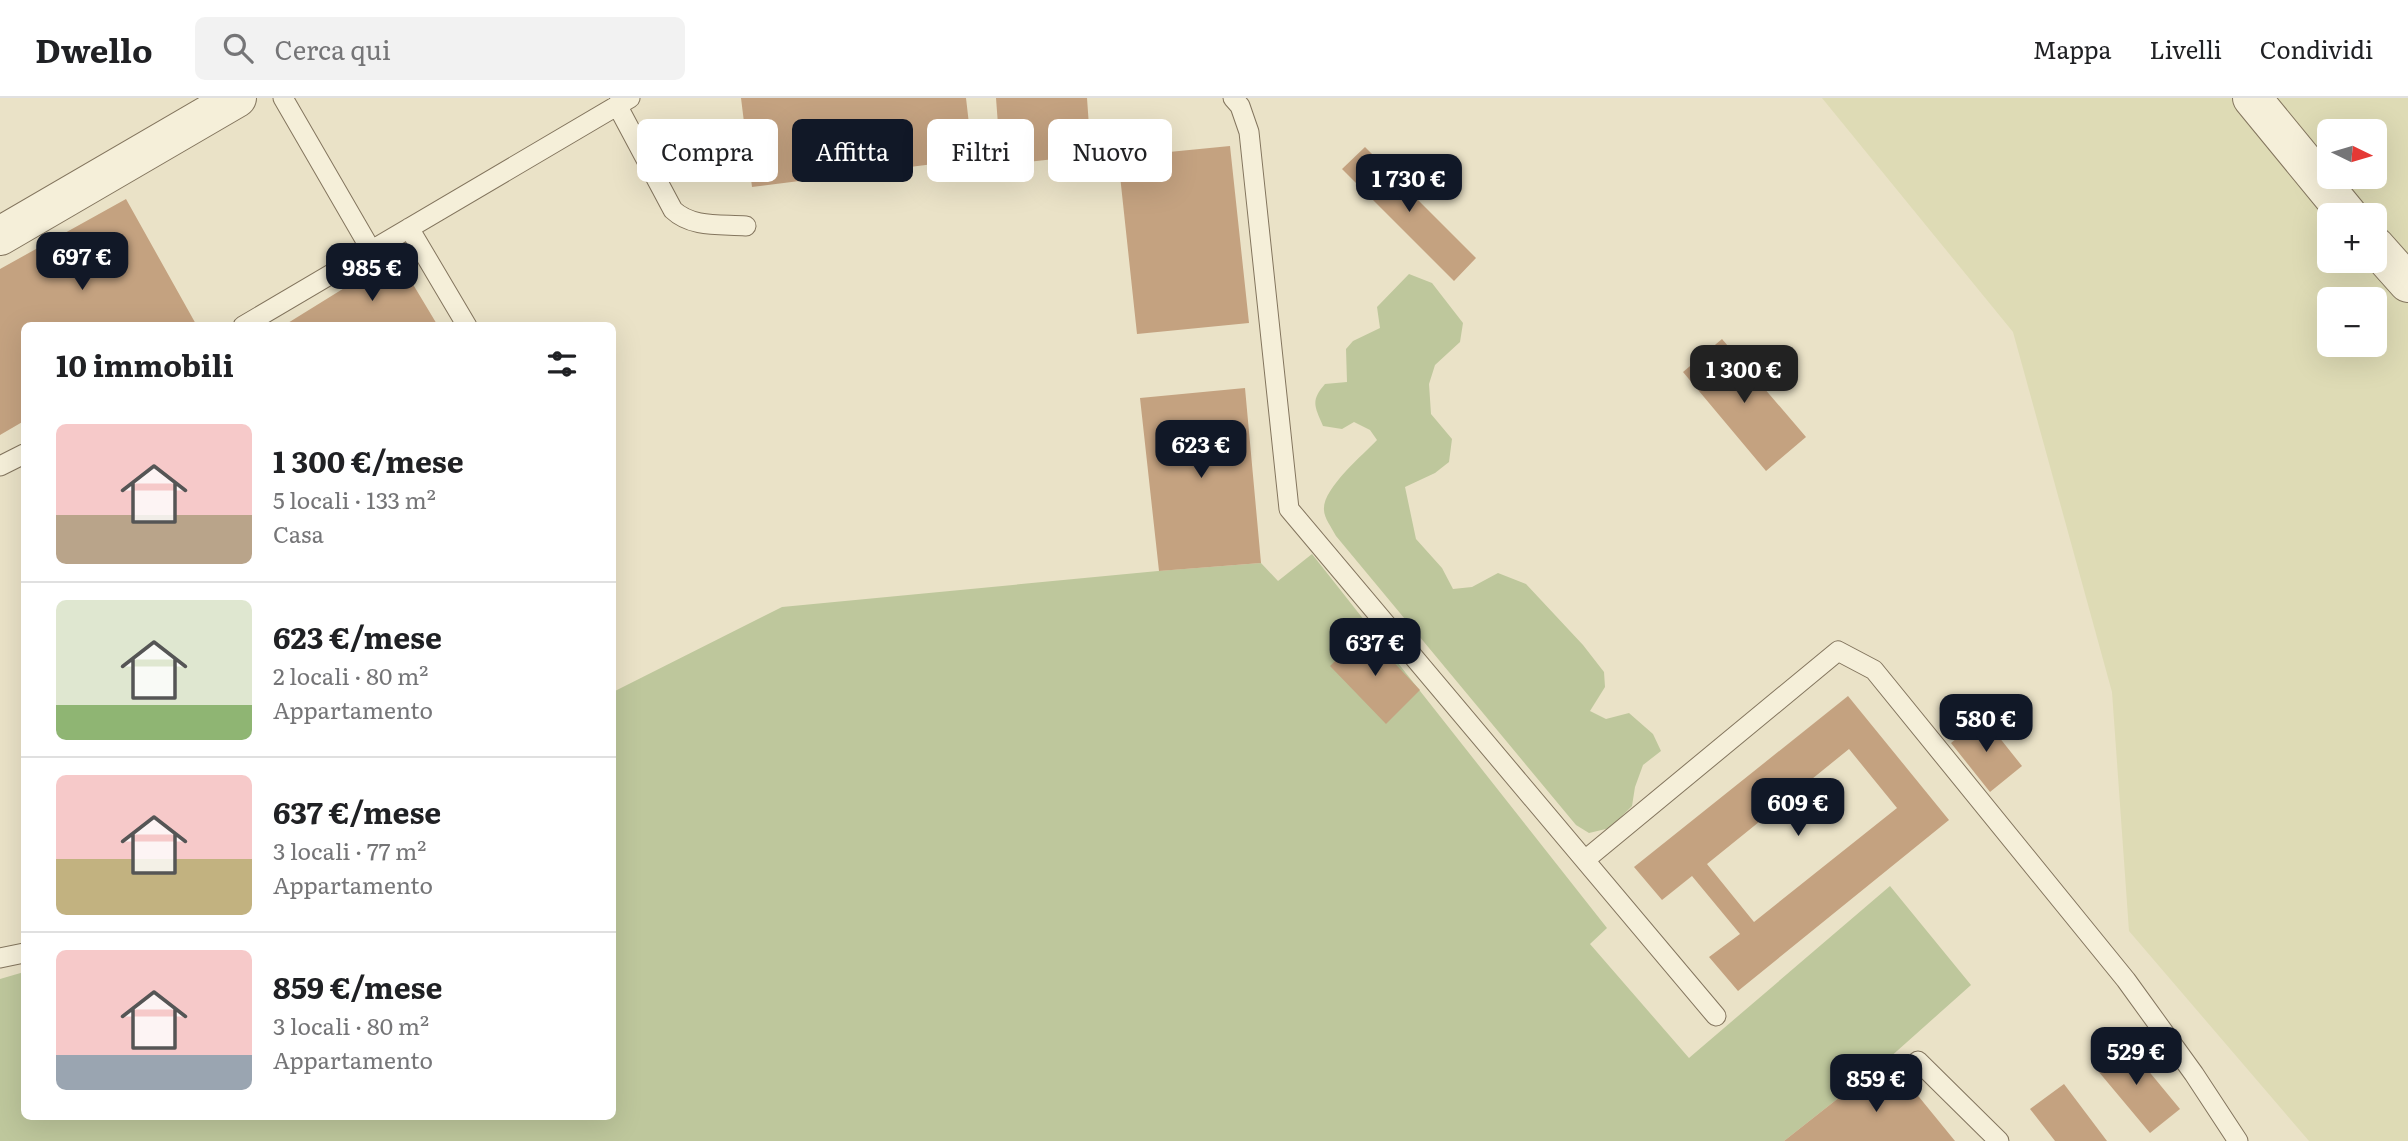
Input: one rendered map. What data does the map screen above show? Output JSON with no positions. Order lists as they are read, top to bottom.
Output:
{
  "north": "right",
  "page": {
    "header": "Dwello",
    "search": "Cerca qui",
    "nav": ["Mappa", "Livelli", "Condividi"],
    "map_buttons": ["+", "−"],
    "chip": [
      "Compra",
      "Affitta",
      "Filtri",
      "Nuovo"
    ],
    "price": [
      "1 730 €",
      "697 €",
      "985 €",
      "1 300 €",
      "623 €",
      "637 €",
      "580 €",
      "609 €",
      "529 €",
      "859 €"
    ],
    "heading": "10 immobili",
    "list": [
      {
        "name": "1 300 €/mese",
        "note": "5 locali · 133 m² · Casa"
      },
      {
        "name": "623 €/mese",
        "note": "2 locali · 80 m² · Appartamento"
      },
      {
        "name": "637 €/mese",
        "note": "3 locali · 77 m² · Appartamento"
      },
      {
        "name": "859 €/mese",
        "note": "3 locali · 80 m² · Appartamento"
      }
    ]
  }
}
